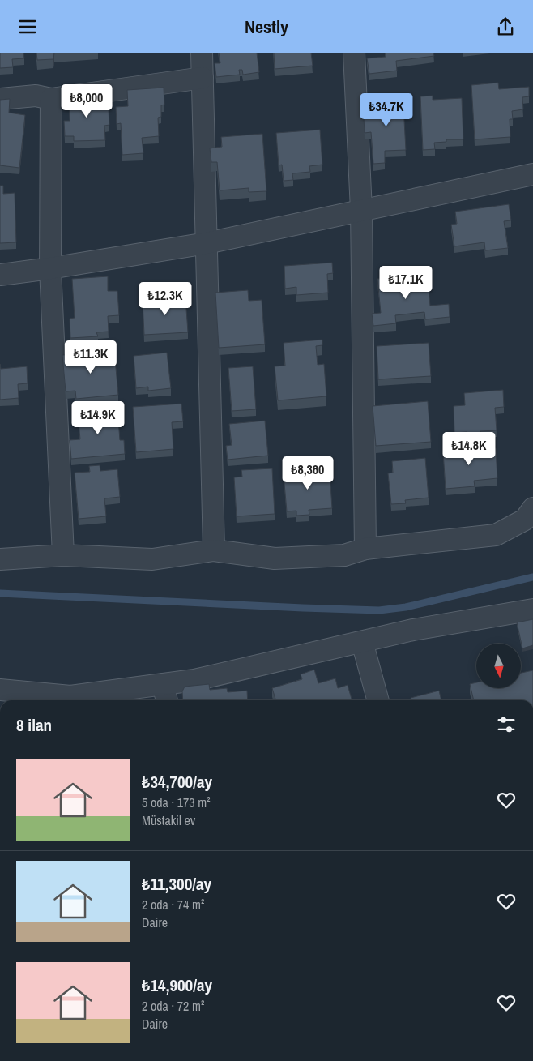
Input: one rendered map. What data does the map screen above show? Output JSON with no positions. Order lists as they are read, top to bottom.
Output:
{
  "north": "bottom",
  "page": {
    "header": "Nestly",
    "price": [
      "₺8,000",
      "₺34.7K",
      "₺17.1K",
      "₺12.3K",
      "₺11.3K",
      "₺14.9K",
      "₺14.8K",
      "₺8,360"
    ],
    "heading": "8 ilan",
    "list": [
      {
        "name": "₺34,700/ay",
        "note": "5 oda · 173 m² · Müstakil ev"
      },
      {
        "name": "₺11,300/ay",
        "note": "2 oda · 74 m² · Daire"
      },
      {
        "name": "₺14,900/ay",
        "note": "2 oda · 72 m² · Daire"
      }
    ]
  }
}
